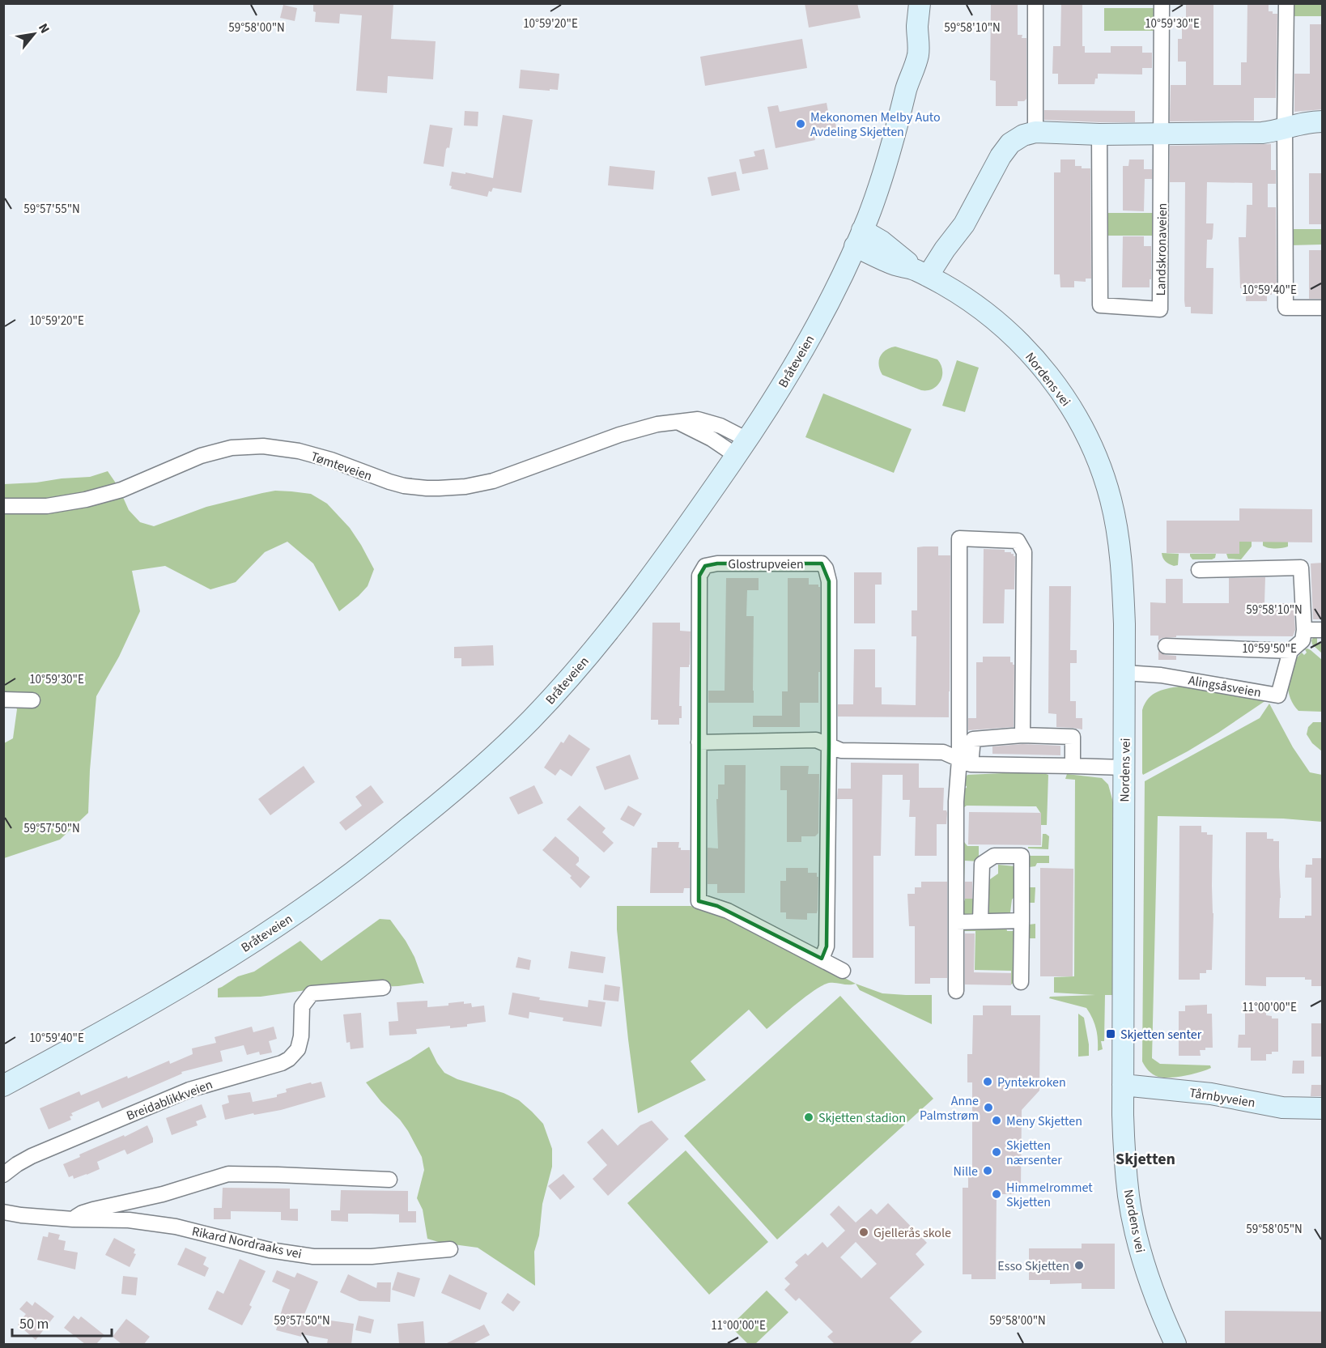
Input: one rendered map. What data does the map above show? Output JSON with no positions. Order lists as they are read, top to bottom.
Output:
{
  "streets": {
    "street": [
      "Landskronaveien",
      "Bråteveien",
      "Nordens vei",
      "Tømteveien",
      "Glostrupveien",
      "Alingsåsveien",
      "Tårnbyveien",
      "Breidablikkveien",
      "Rikard Nordraaks vei"
    ]
  },
  "crossings": [
    ["Bråteveien", "Nordens vei"],
    ["Bråteveien", "Tømteveien"],
    ["Nordens vei", "Alingsåsveien"],
    ["Nordens vei", "Tårnbyveien"]
  ],
  "districts": ["Skjetten"],
  "places": {
    "other": [
      "Mekonomen Melby Auto Avdeling Skjetten",
      "Pyntekroken",
      "Anne Palmstrøm",
      "Skjetten stadion",
      "Meny Skjetten",
      "Skjetten nærsenter",
      "Nille",
      "Himmelrommet Skjetten",
      "Gjellerås skole",
      "Esso Skjetten"
    ],
    "transit": ["Skjetten senter"]
  },
  "scale_bar": "50 m",
  "north": "top right",
  "coordinates": [
    "10°59'20\"E",
    "10°59'30\"E",
    "59°58'00\"N",
    "59°58'10\"N",
    "59°57'55\"N",
    "10°59'40\"E",
    "10°59'50\"E",
    "59°57'50\"N",
    "11°00'00\"E",
    "59°58'05\"N"
  ]
}
